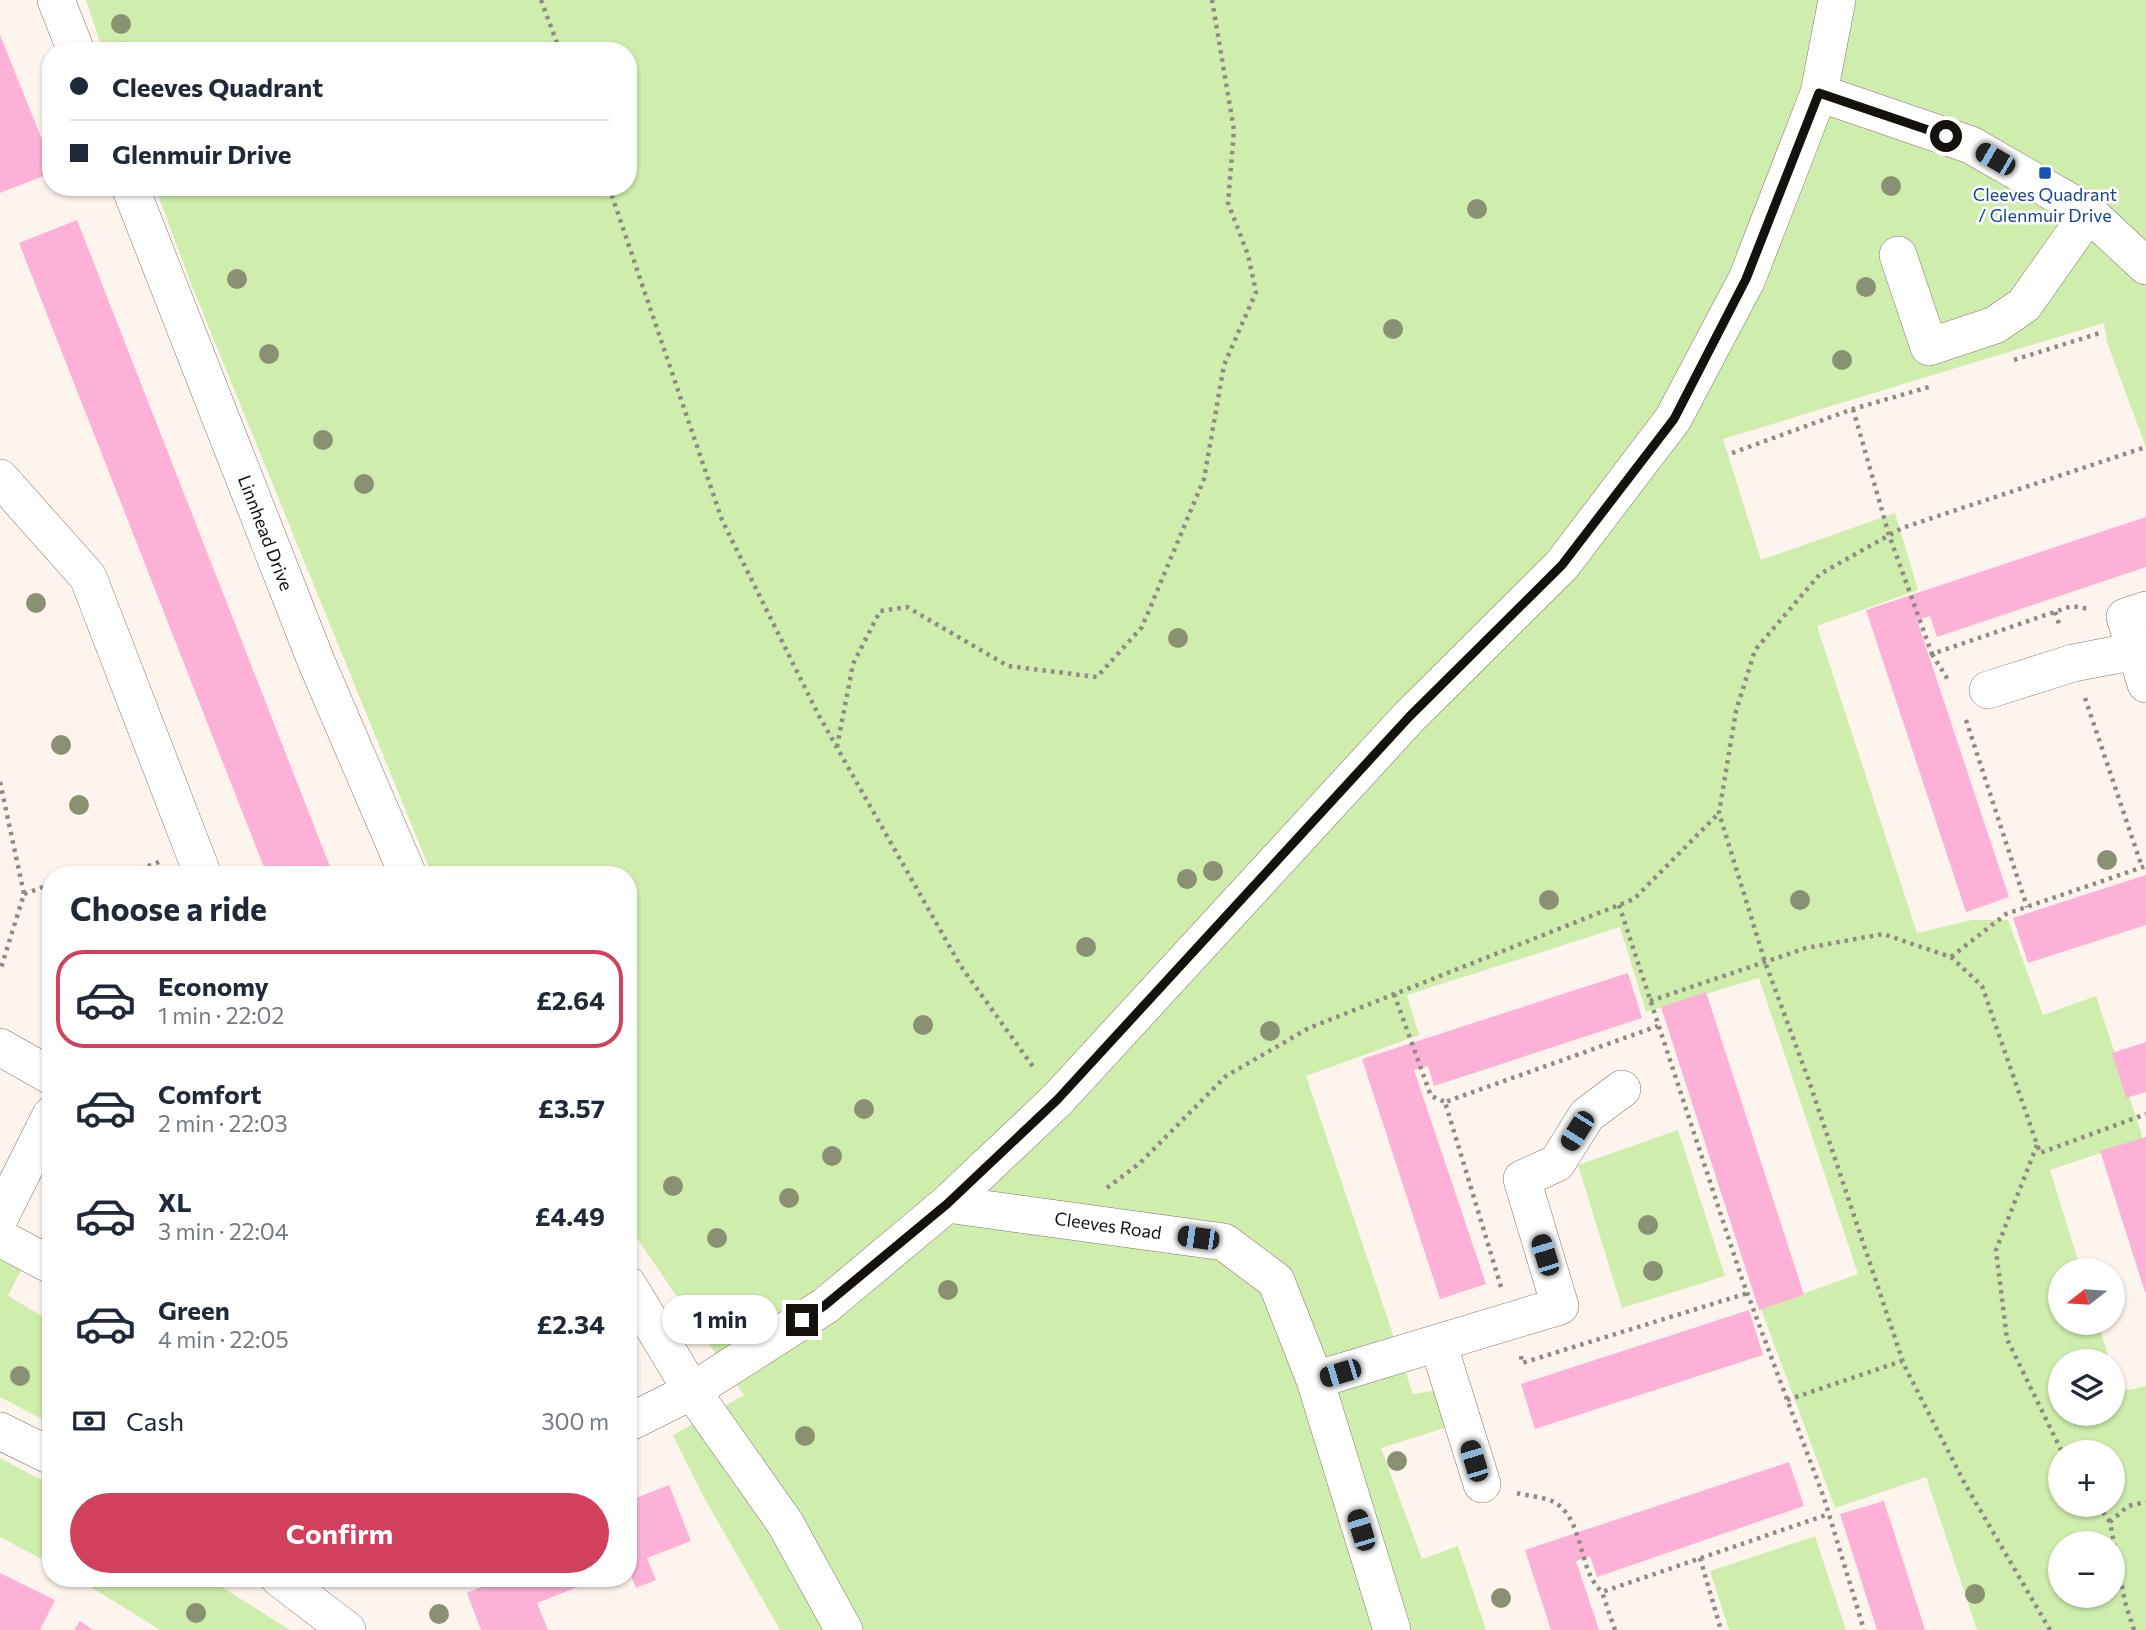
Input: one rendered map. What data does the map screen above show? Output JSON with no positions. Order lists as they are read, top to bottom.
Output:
{
  "streets": {
    "street": ["Linnhead Drive", "Cleeves Road"]
  },
  "places": {
    "transit": ["Cleeves Quadrant / Glenmuir Drive"]
  },
  "north": "left",
  "page": {
    "banner": ["Cleeves Quadrant", "Glenmuir Drive"],
    "heading": "Choose a ride",
    "list": [
      {
        "name": "Economy",
        "note": "1 min · 22:02",
        "value": "£2.64"
      },
      {
        "name": "Comfort",
        "note": "2 min · 22:03",
        "value": "£3.57"
      },
      {
        "name": "XL",
        "note": "3 min · 22:04",
        "value": "£4.49"
      },
      {
        "name": "Green",
        "note": "4 min · 22:05",
        "value": "£2.34"
      }
    ],
    "map_buttons": ["+", "−"],
    "bubble": "1 min",
    "pay": ["Cash", "300 m"],
    "buttons": "Confirm"
  }
}
